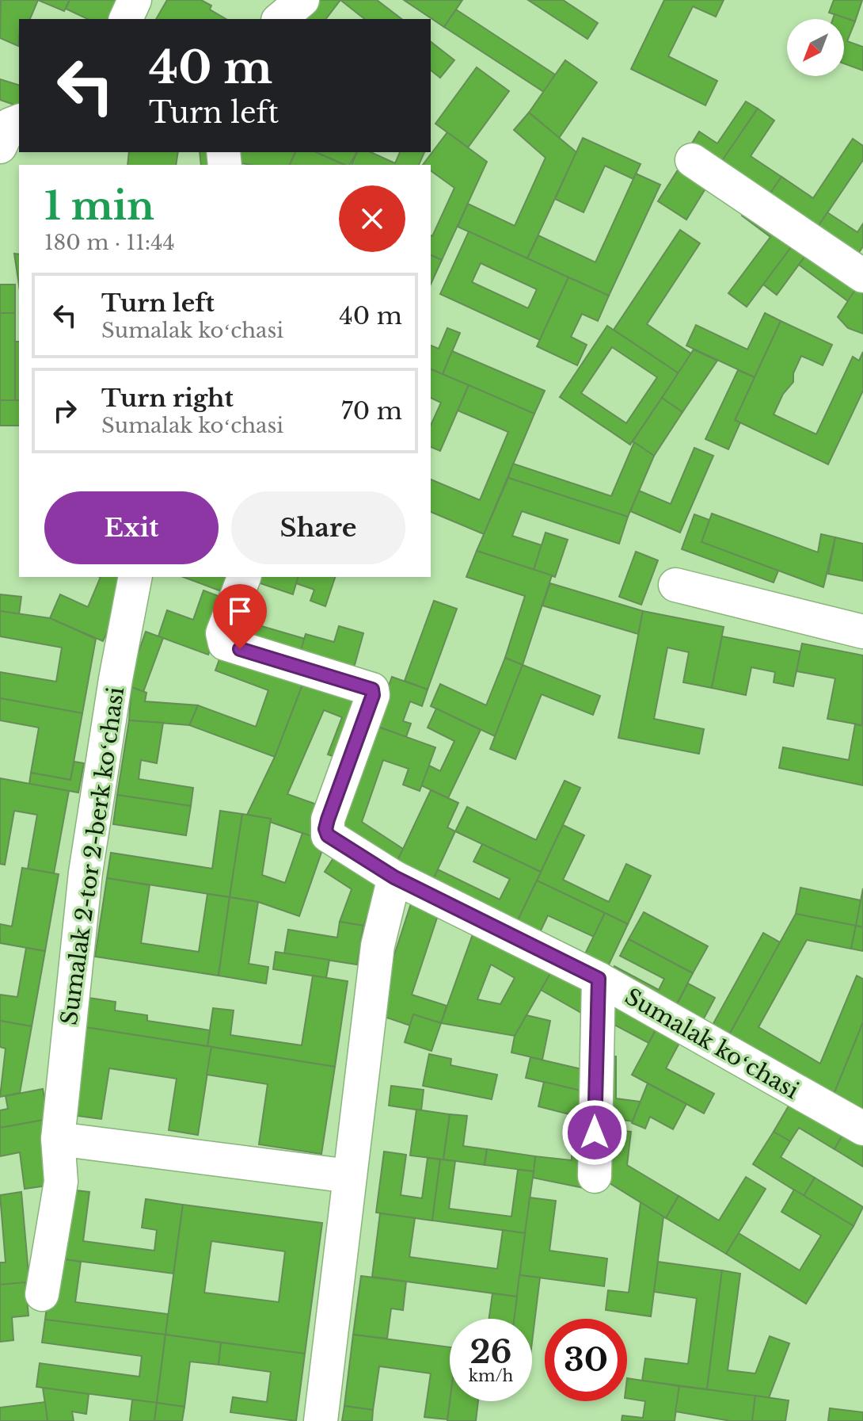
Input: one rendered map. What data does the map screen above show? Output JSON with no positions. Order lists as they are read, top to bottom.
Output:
{
  "streets": {
    "street": ["Sumalak 2-tor 2-berk koʻchasi", "Sumalak koʻchasi"]
  },
  "north": "bottom left",
  "page": {
    "turn": ["40 m", "Turn left"],
    "heading": ["1 min", "180 m · 11:44"],
    "list": [
      {
        "name": "Turn left",
        "note": "Sumalak koʻchasi",
        "value": "40 m"
      },
      {
        "name": "Turn right",
        "note": "Sumalak koʻchasi",
        "value": "70 m"
      }
    ],
    "buttons": ["Exit", "Share"],
    "speed": "26 km/h",
    "limit": "30"
  }
}
